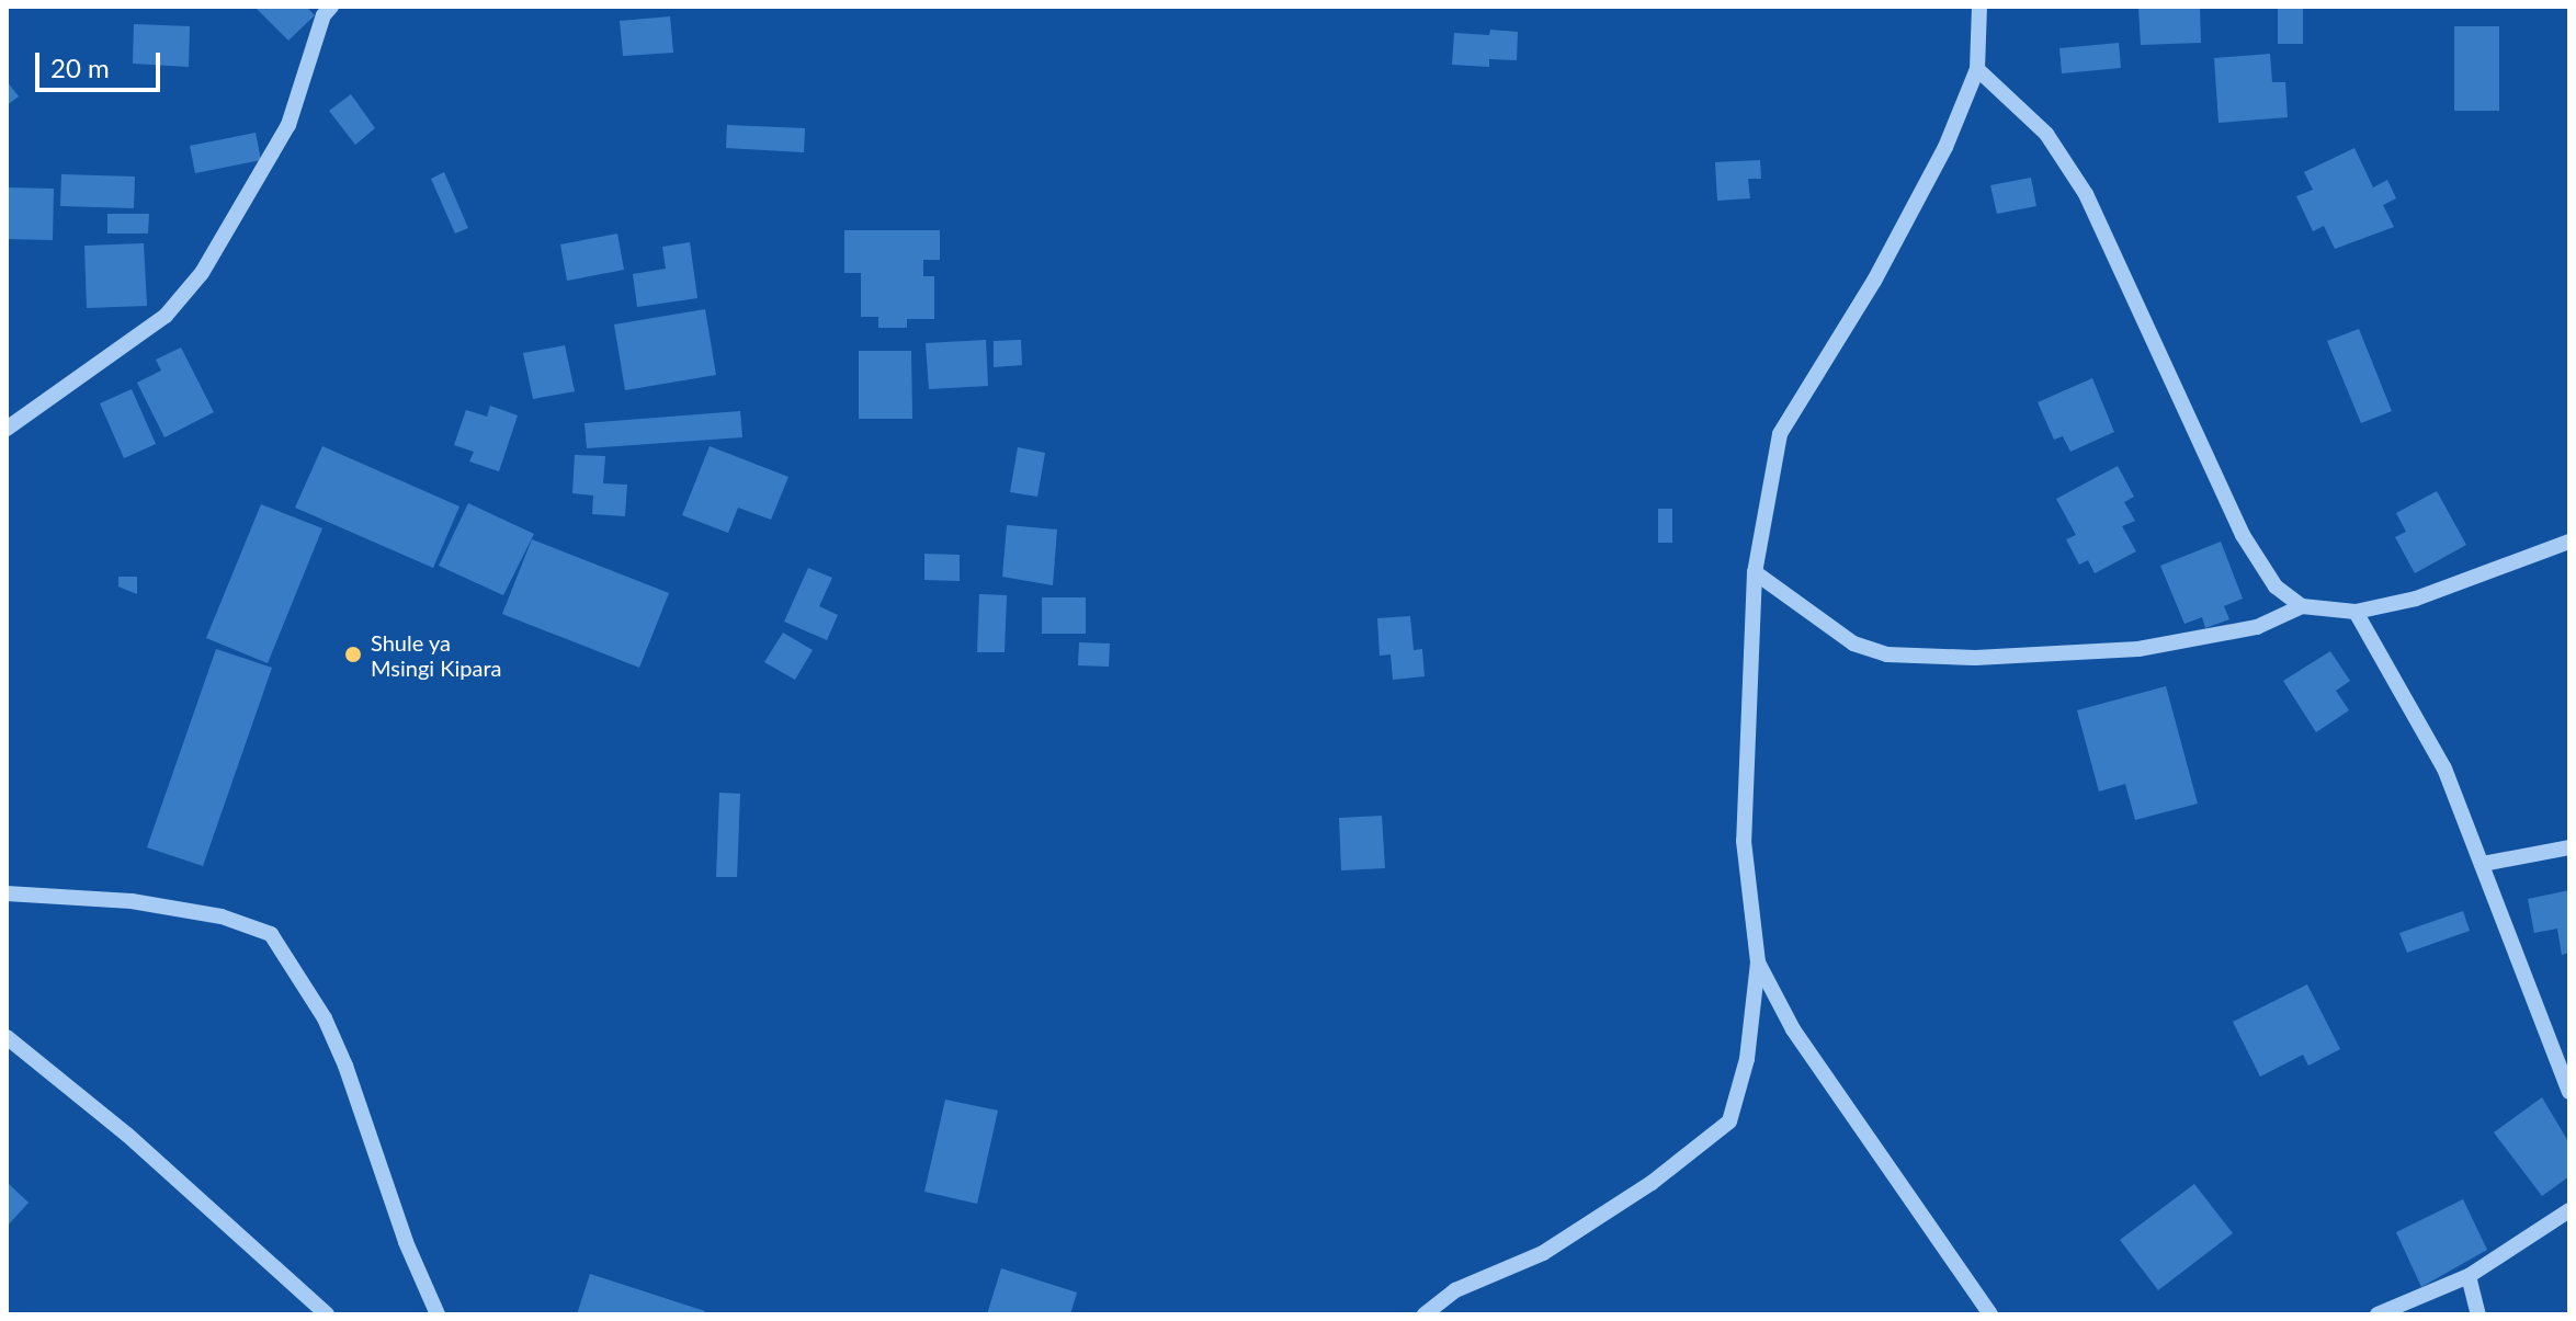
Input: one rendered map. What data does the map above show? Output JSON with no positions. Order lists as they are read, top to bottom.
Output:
{
  "places": ["Shule ya Msingi Kipara"],
  "scale_bar": "20 m"
}
